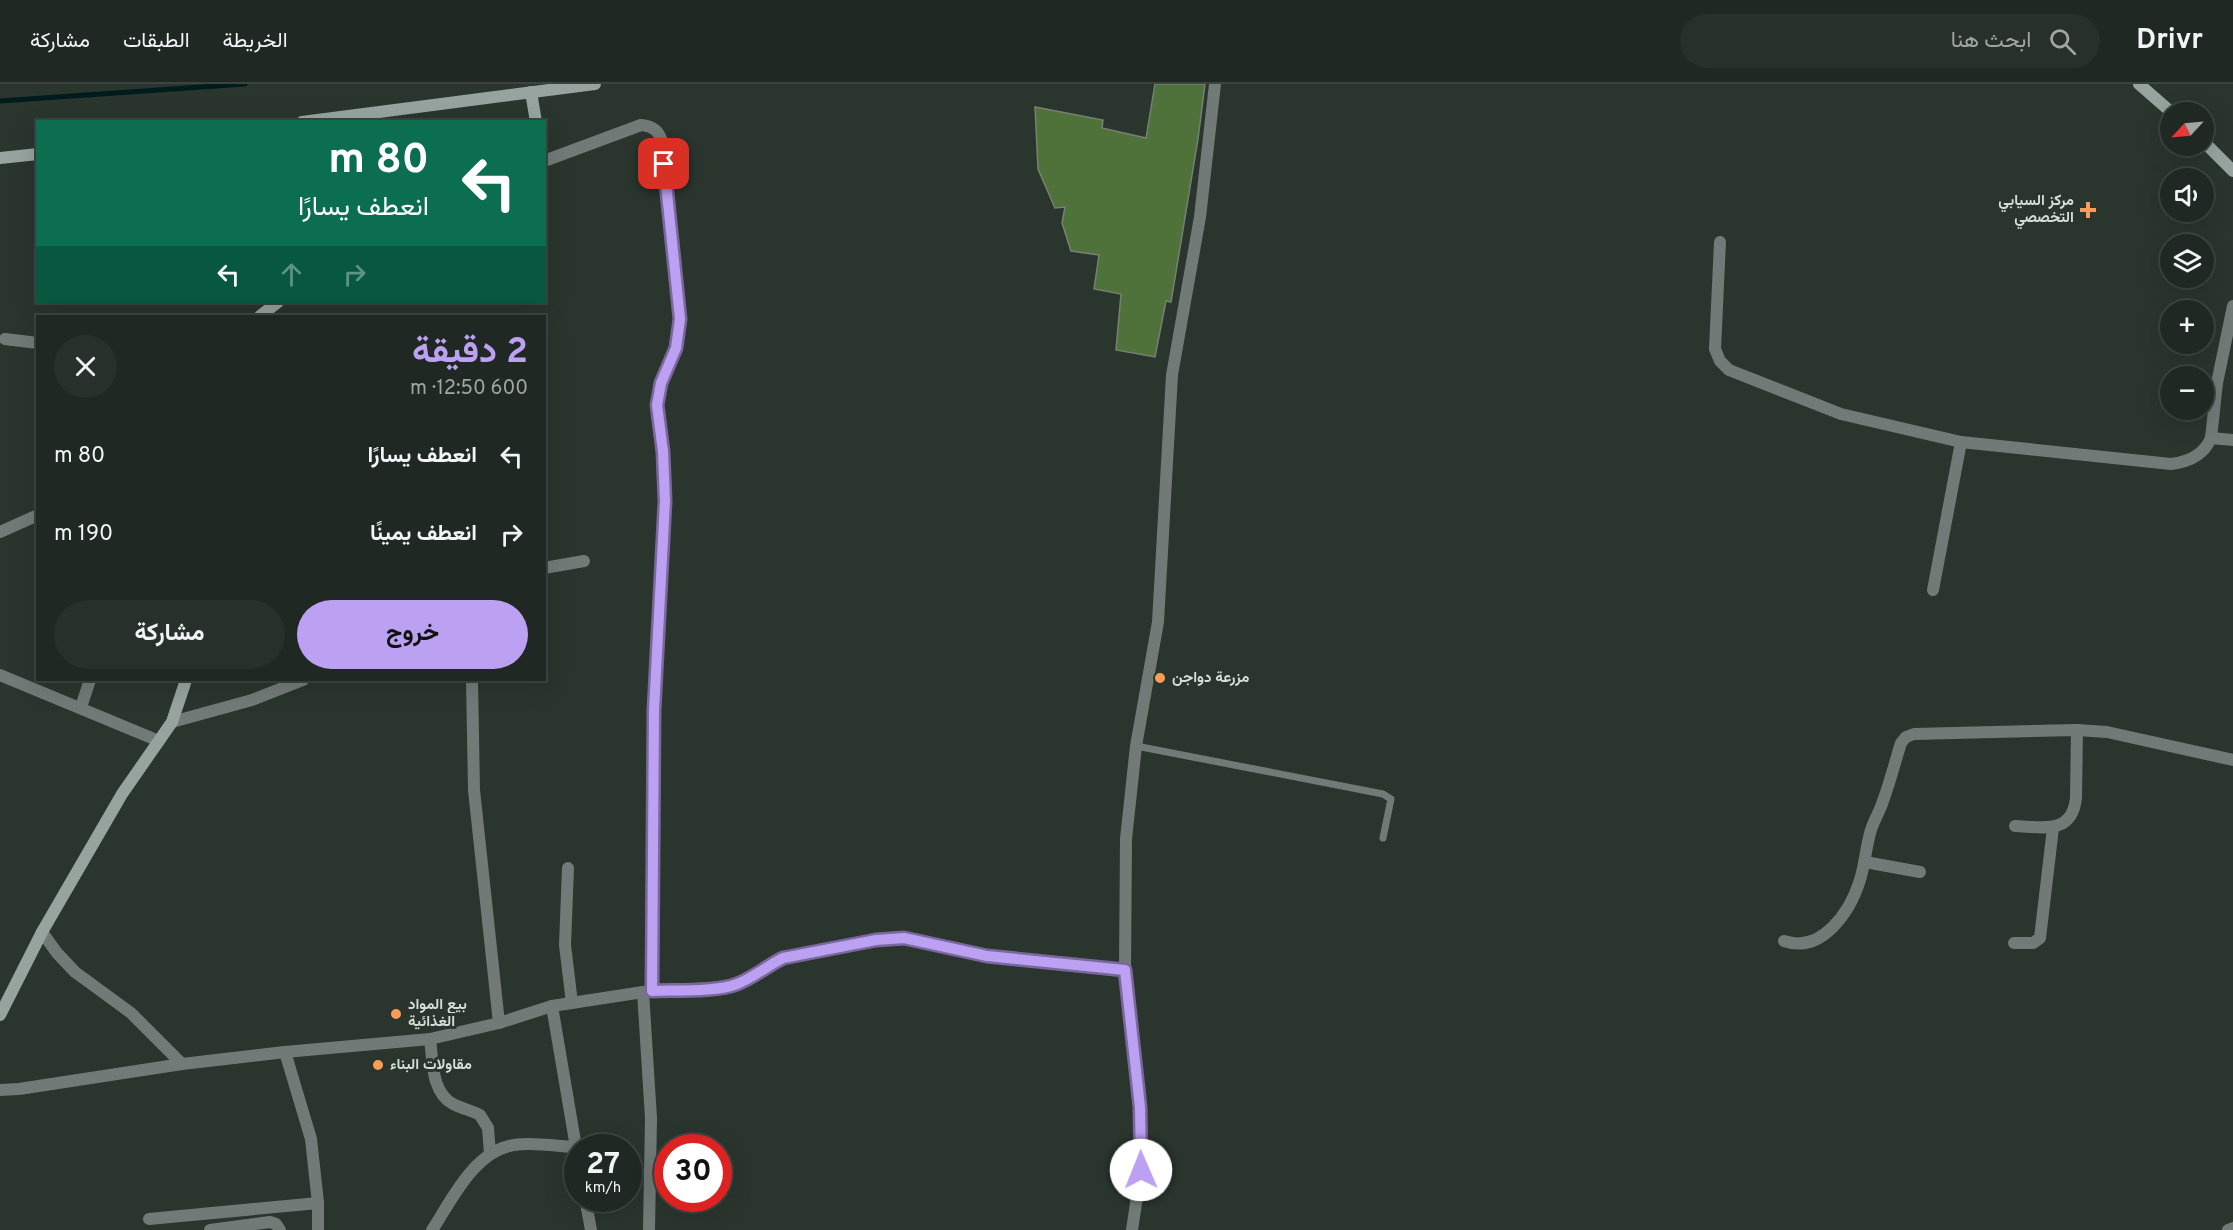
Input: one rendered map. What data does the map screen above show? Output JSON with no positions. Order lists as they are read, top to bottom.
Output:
{
  "places": {
    "health": ["مركز السيابي التخصصي"],
    "other": ["مزرعة دواجن", "بيع المواد الغذائية", "مقاولات البناء"]
  },
  "north": "bottom left",
  "page": {
    "header": "Drivr",
    "search": "ابحث هنا",
    "nav": ["الخريطة", "الطبقات", "مشاركة"],
    "map_buttons": ["+", "−"],
    "turn": ["80 m", "انعطف يسارًا"],
    "heading": ["2 دقيقة", "600 m · 12:50"],
    "list": [
      {
        "name": "انعطف يسارًا",
        "value": "80 m"
      },
      {
        "name": "انعطف يمينًا",
        "value": "190 m"
      }
    ],
    "buttons": ["خروج", "مشاركة"],
    "speed": "27 km/h",
    "limit": "30"
  }
}
